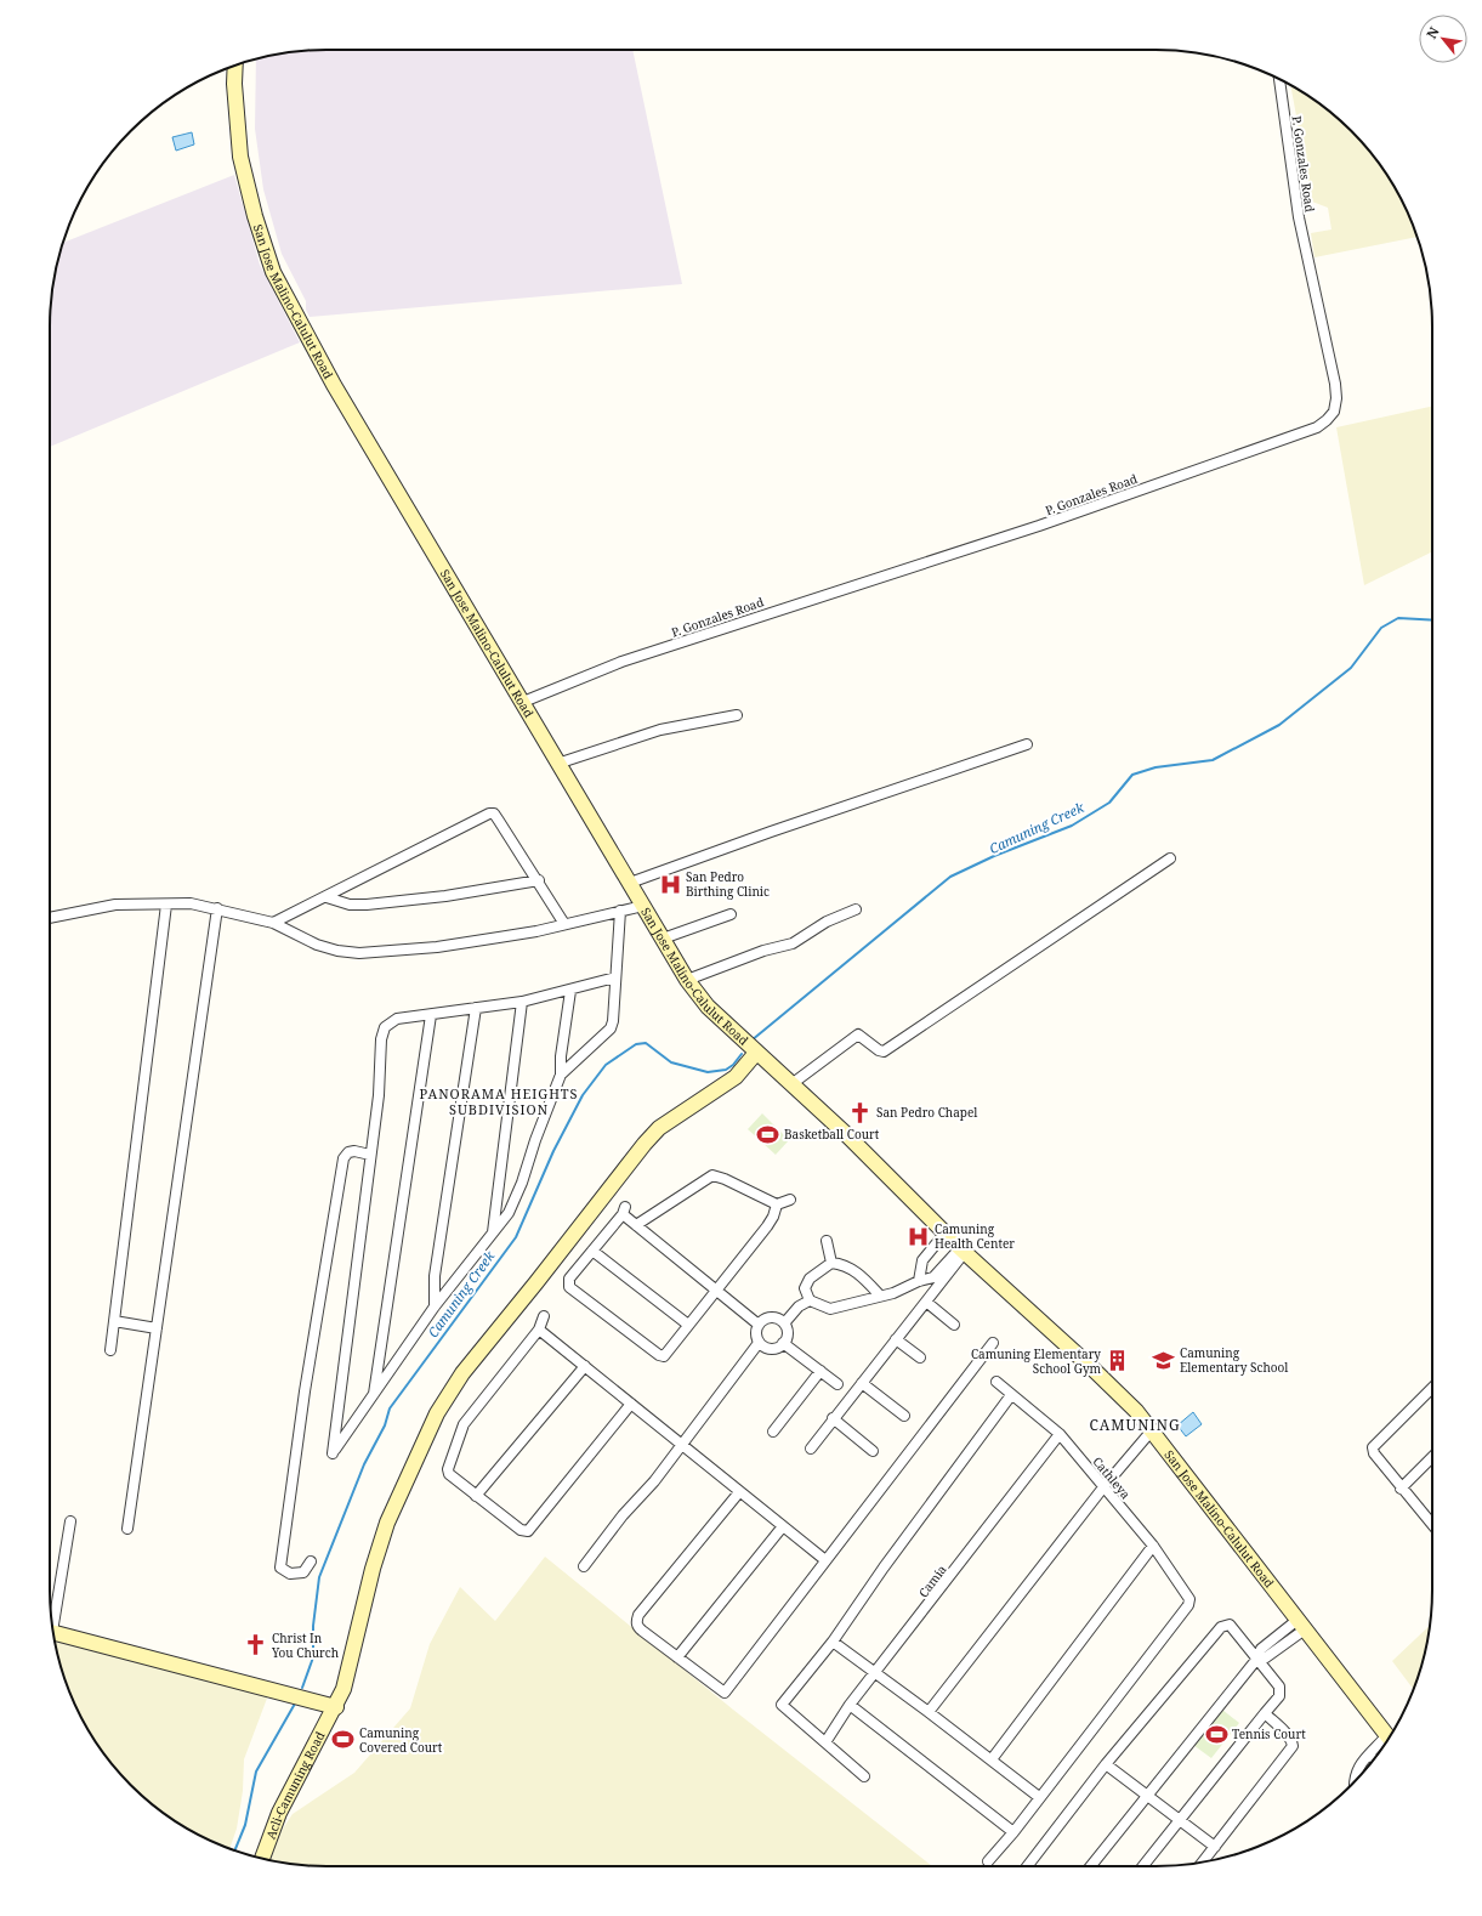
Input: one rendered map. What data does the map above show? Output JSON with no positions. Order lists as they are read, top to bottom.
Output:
{
  "streets": {
    "main road": ["San Jose Malino-Calulut Road", "Acli-Camuning Road"],
    "street": ["P. Gonzales Road", "Cathleya", "Camia"]
  },
  "crossings": [
    ["P. Gonzales Road", "San Jose Malino-Calulut Road"],
    ["San Jose Malino-Calulut Road", "Acli-Camuning Road"],
    ["Cathleya", "Camia"]
  ],
  "districts": ["PANORAMA HEIGHTS SUBDIVISION", "CAMUNING"],
  "water": ["Camuning Creek"],
  "places": {
    "hospital": ["San Pedro Birthing Clinic", "Camuning Health Center"],
    "church": ["San Pedro Chapel", "Christ In You Church"],
    "sports": ["Basketball Court", "Tennis Court", "Camuning Covered Court"],
    "school or university": ["Camuning Elementary School"],
    "building": ["Camuning Elementary School Gym"]
  },
  "north": "top left"
}
